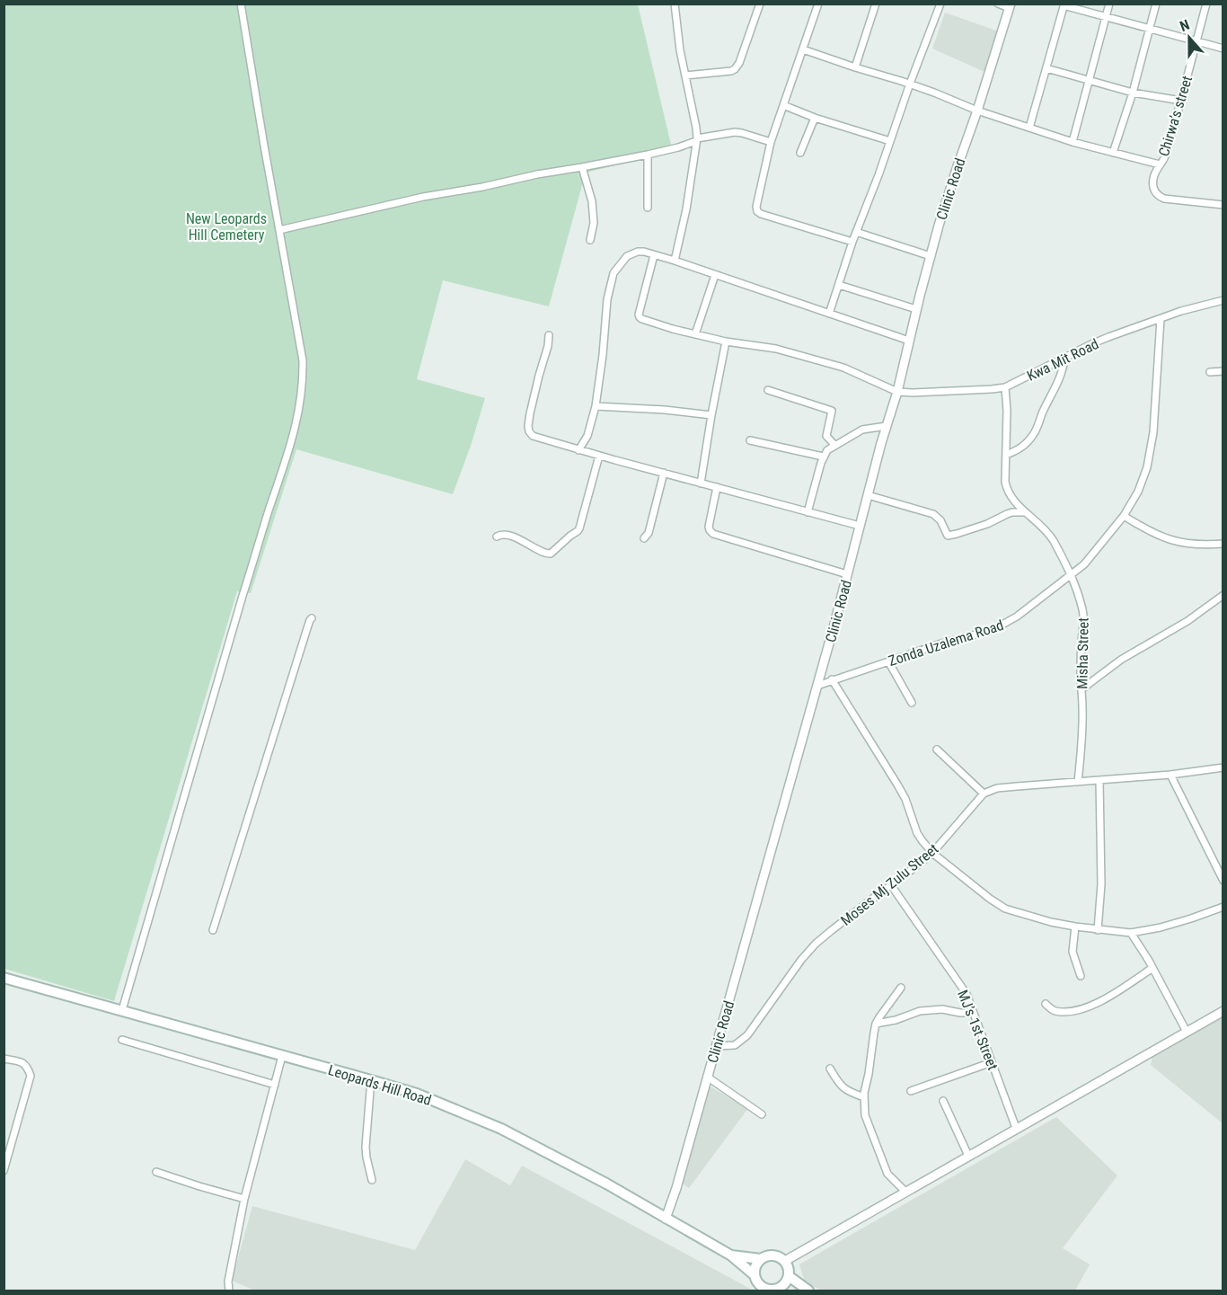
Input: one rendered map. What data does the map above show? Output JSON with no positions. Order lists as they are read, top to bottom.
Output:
{
  "streets": {
    "main road": ["Leopards Hill Road"],
    "street": [
      "Chirwa’s street",
      "Clinic Road",
      "Kwa Mit Road",
      "Zonda Uzalema Road",
      "Misha Street",
      "Moses Mj Zulu Street",
      "MJ’s 1st Street"
    ]
  },
  "crossings": [
    ["Clinic Road", "Kwa Mit Road"],
    ["Clinic Road", "Zonda Uzalema Road"],
    ["Clinic Road", "Moses Mj Zulu Street"],
    ["Clinic Road", "Leopards Hill Road"],
    ["Kwa Mit Road", "Zonda Uzalema Road"],
    ["Kwa Mit Road", "Misha Street"],
    ["Zonda Uzalema Road", "Misha Street"],
    ["Moses Mj Zulu Street", "MJ’s 1st Street"]
  ],
  "parks": ["New Leopards Hill Cemetery"],
  "north": "top"
}
